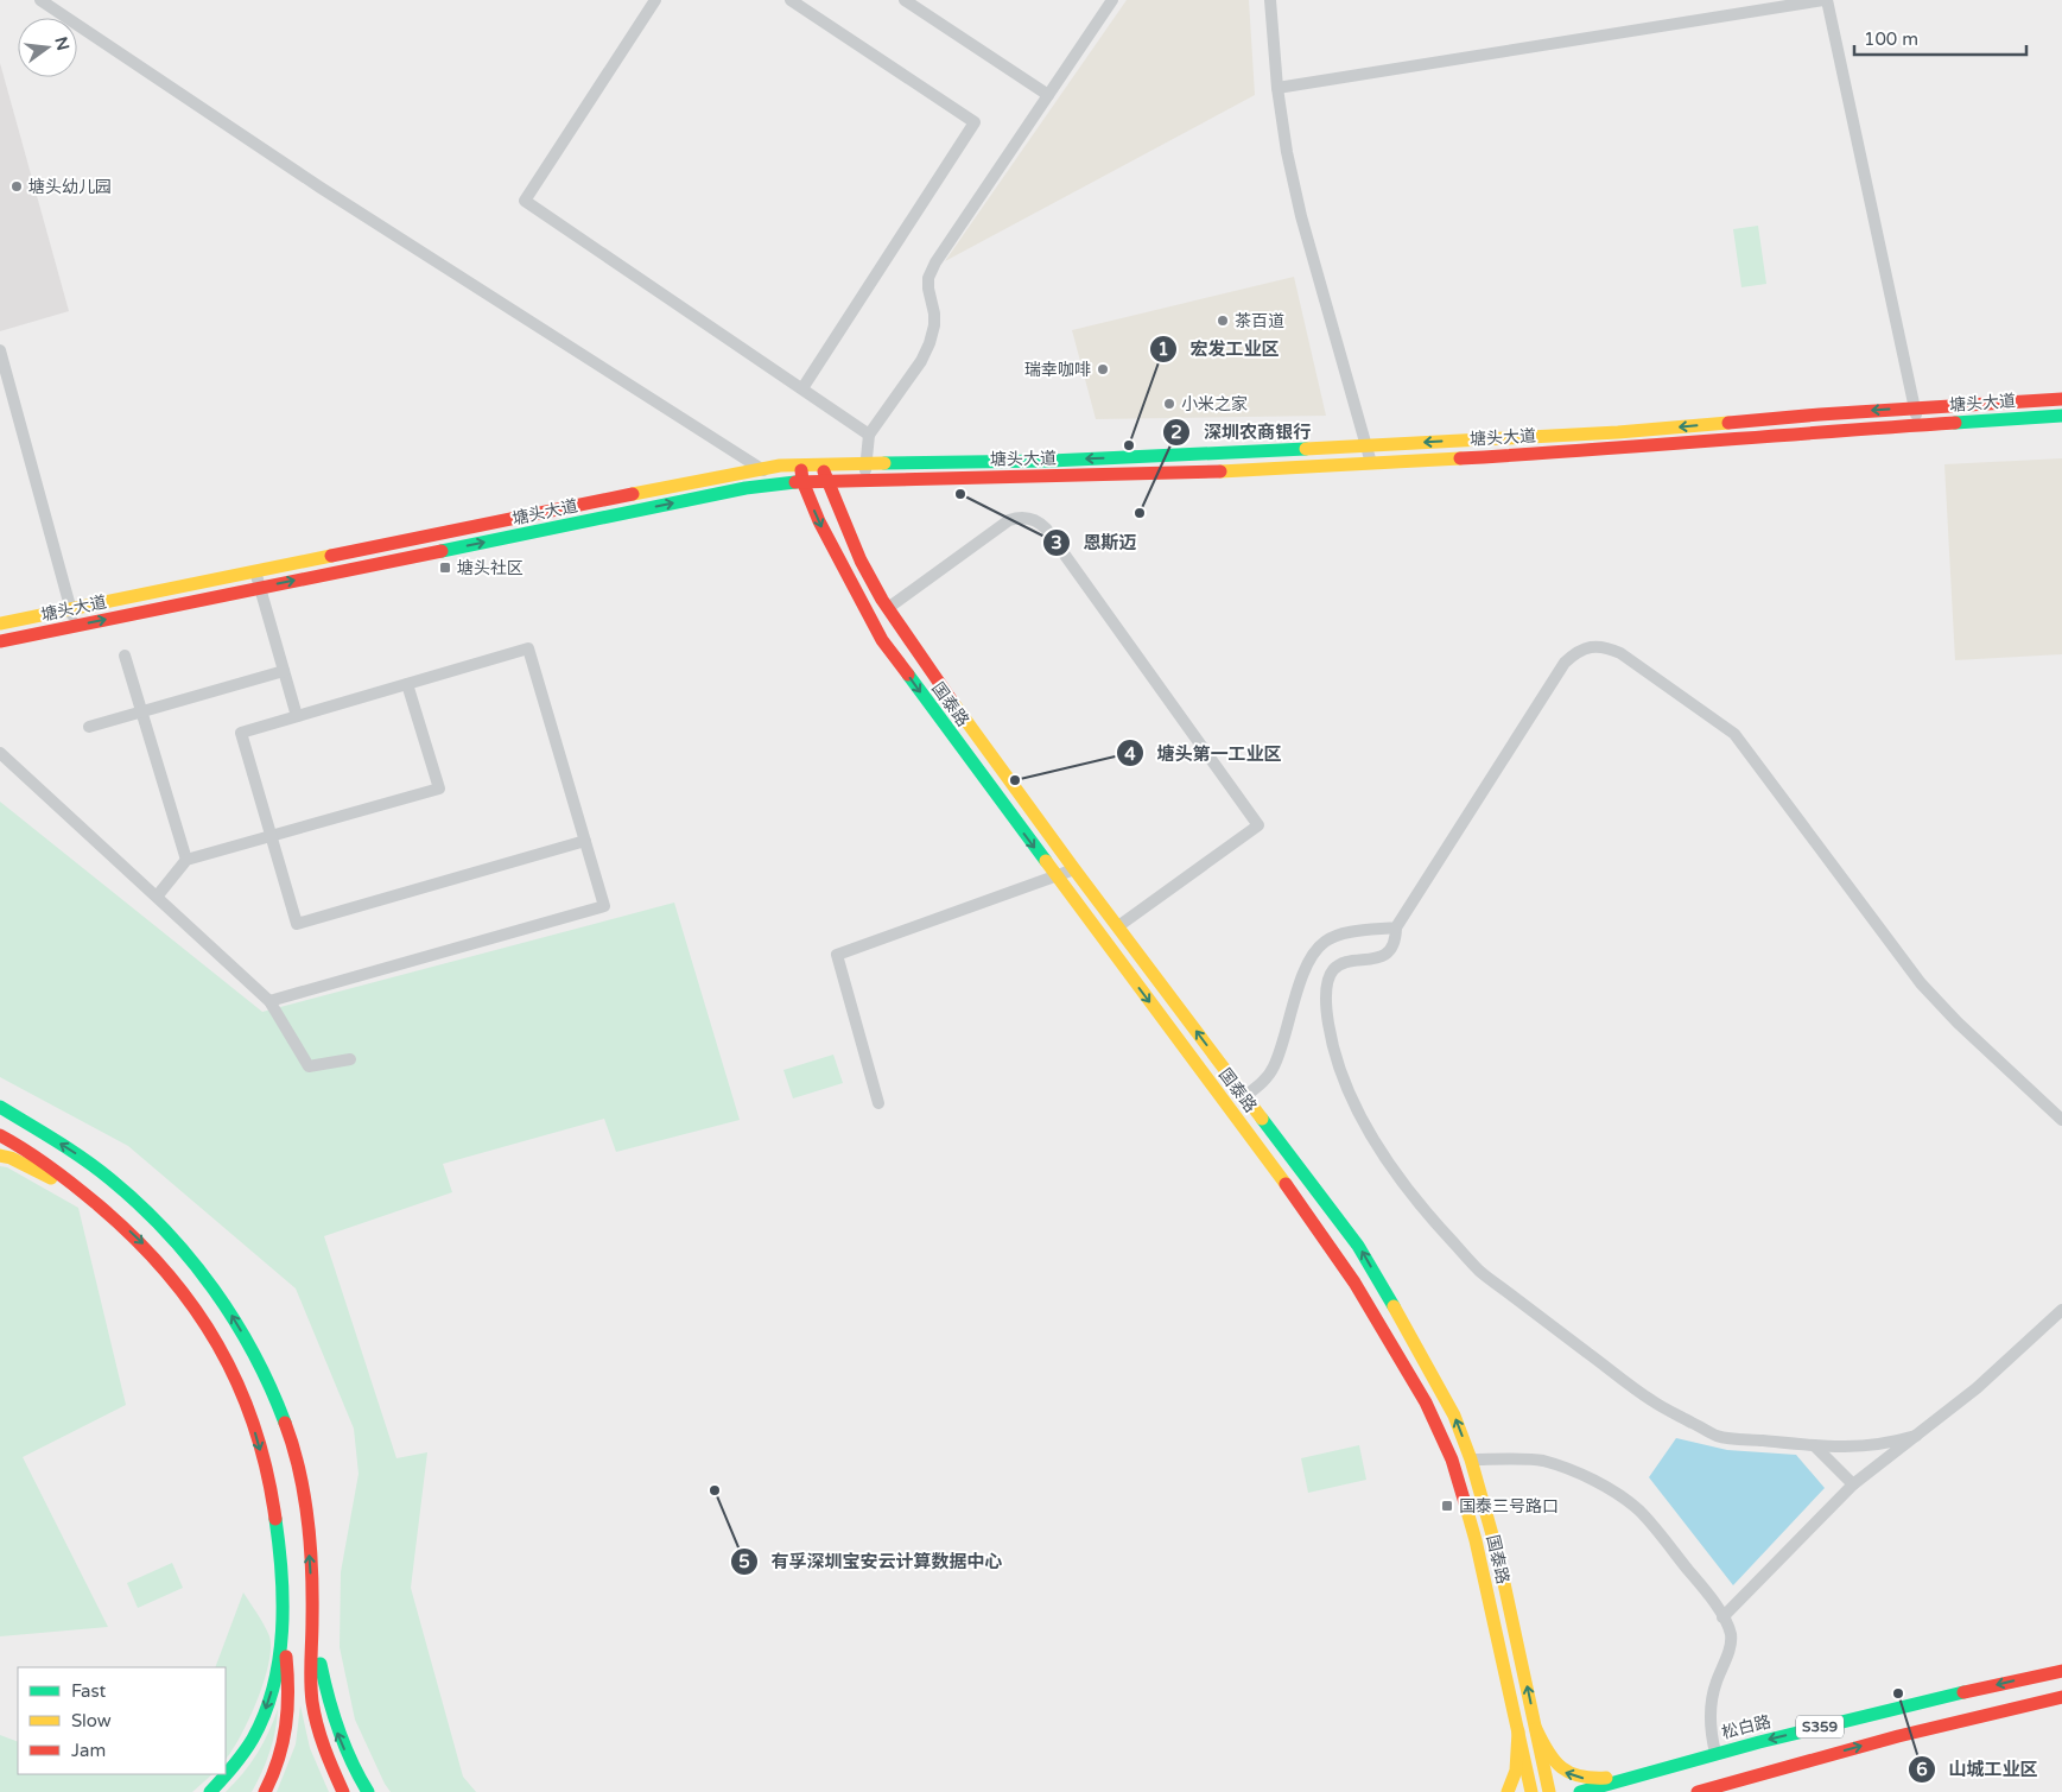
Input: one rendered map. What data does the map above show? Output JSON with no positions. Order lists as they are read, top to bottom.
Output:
{
  "streets": {
    "main road": [
      "塘头大道",
      "国泰路",
      "松白路",
      "S359"
    ]
  },
  "crossings": [
    ["塘头大道", "国泰路"]
  ],
  "places": {
    "other": [
      "塘头幼儿园",
      "茶百道",
      "瑞幸咖啡",
      "小米之家",
      "宏发工业区",
      "恩斯迈",
      "深圳农商银行",
      "塘头第一工业区",
      "有孚深圳宝安云计算数据中心",
      "山城工业区"
    ],
    "transit": ["塘头社区", "国泰三号路口"]
  },
  "legend": ["Fast", "Slow", "Jam"],
  "scale_bar": "100 m",
  "north": "right"
}
